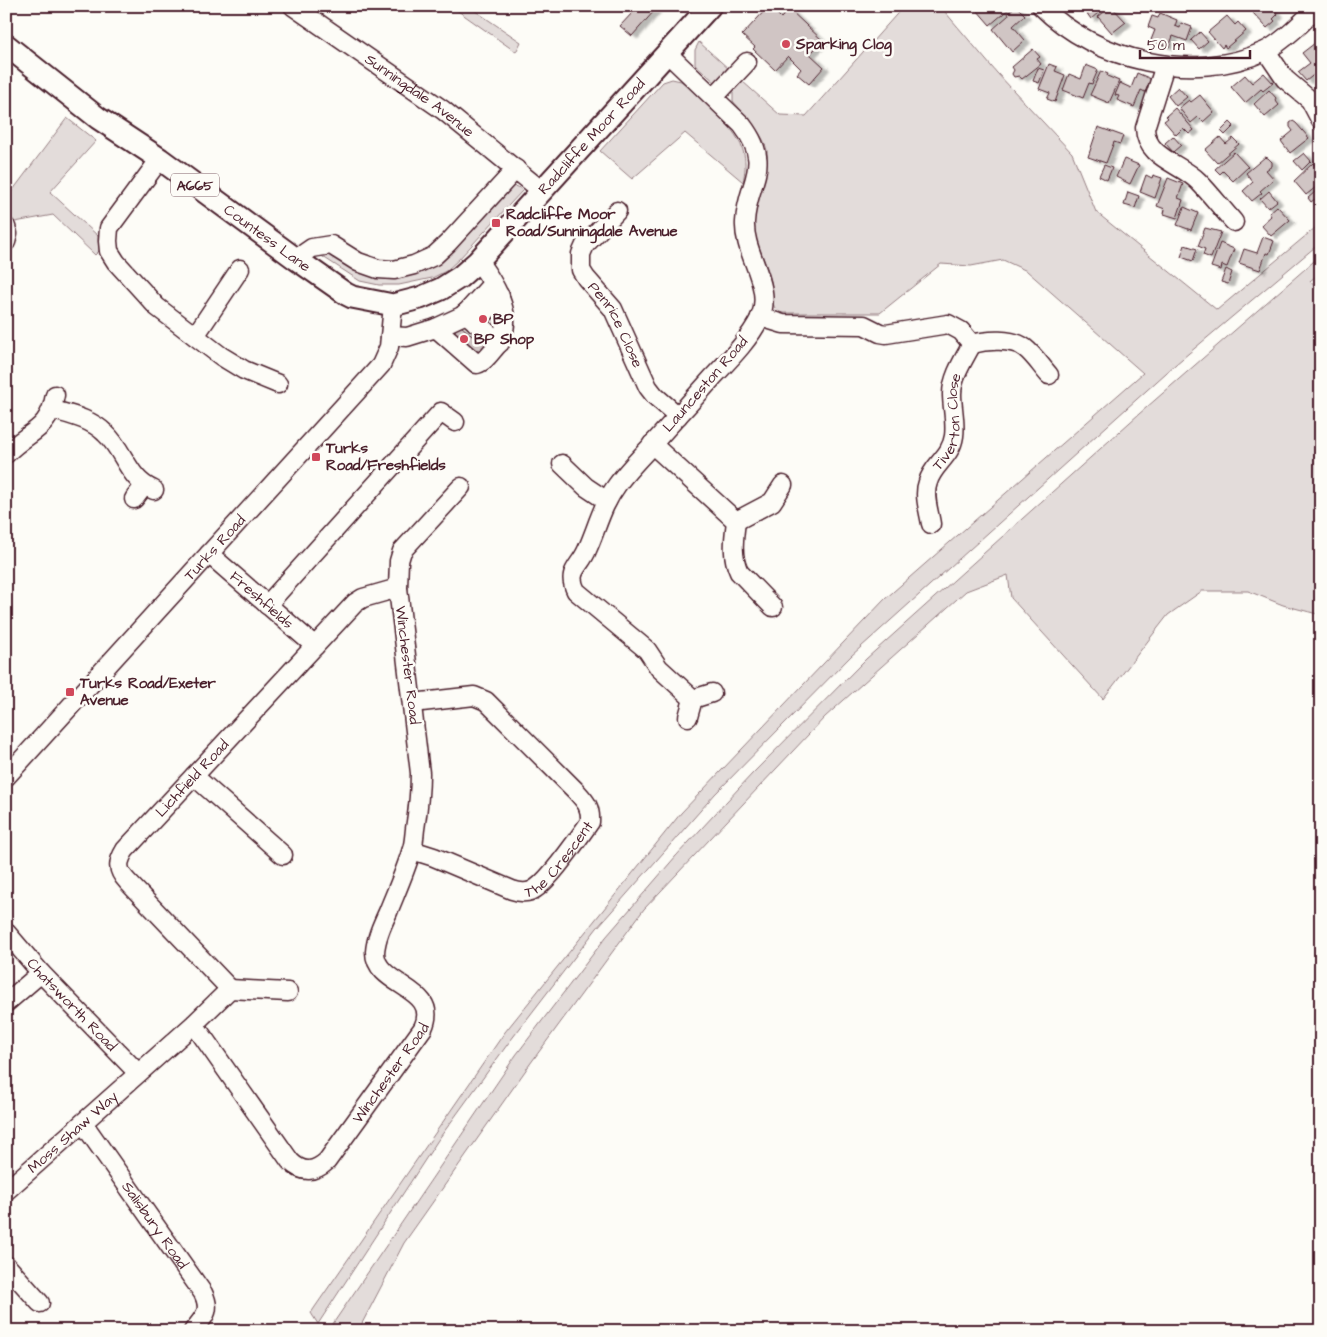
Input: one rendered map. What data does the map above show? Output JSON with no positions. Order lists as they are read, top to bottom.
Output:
{
  "streets": {
    "main road": ["Radcliffe Moor Road", "A665", "Countess Lane"],
    "street": [
      "Sunningdale Avenue",
      "Penrice Close",
      "Launceston Road",
      "Tiverton Close",
      "Turks Road",
      "Freshfields",
      "Winchester Road",
      "Lichfield Road",
      "The Crescent",
      "Chatsworth Road",
      "Moss Shaw Way",
      "Salisbury Road"
    ]
  },
  "crossings": [
    ["Sunningdale Avenue", "Radcliffe Moor Road"],
    ["Radcliffe Moor Road", "Countess Lane"],
    ["Radcliffe Moor Road", "Launceston Road"],
    ["Radcliffe Moor Road", "Turks Road"],
    ["Countess Lane", "Turks Road"],
    ["Penrice Close", "Launceston Road"],
    ["Turks Road", "Freshfields"],
    ["Freshfields", "Lichfield Road"],
    ["Winchester Road", "Lichfield Road"],
    ["Winchester Road", "The Crescent"],
    ["Winchester Road", "Moss Shaw Way"],
    ["Lichfield Road", "Moss Shaw Way"],
    ["Chatsworth Road", "Moss Shaw Way"],
    ["Moss Shaw Way", "Salisbury Road"]
  ],
  "places": {
    "other": ["Sparking Clog", "BP", "BP Shop"],
    "transit": ["Radcliffe Moor Road/Sunningdale Avenue", "Turks Road/Freshfields", "Turks Road/Exeter Avenue"]
  },
  "scale_bar": "50 m"
}
